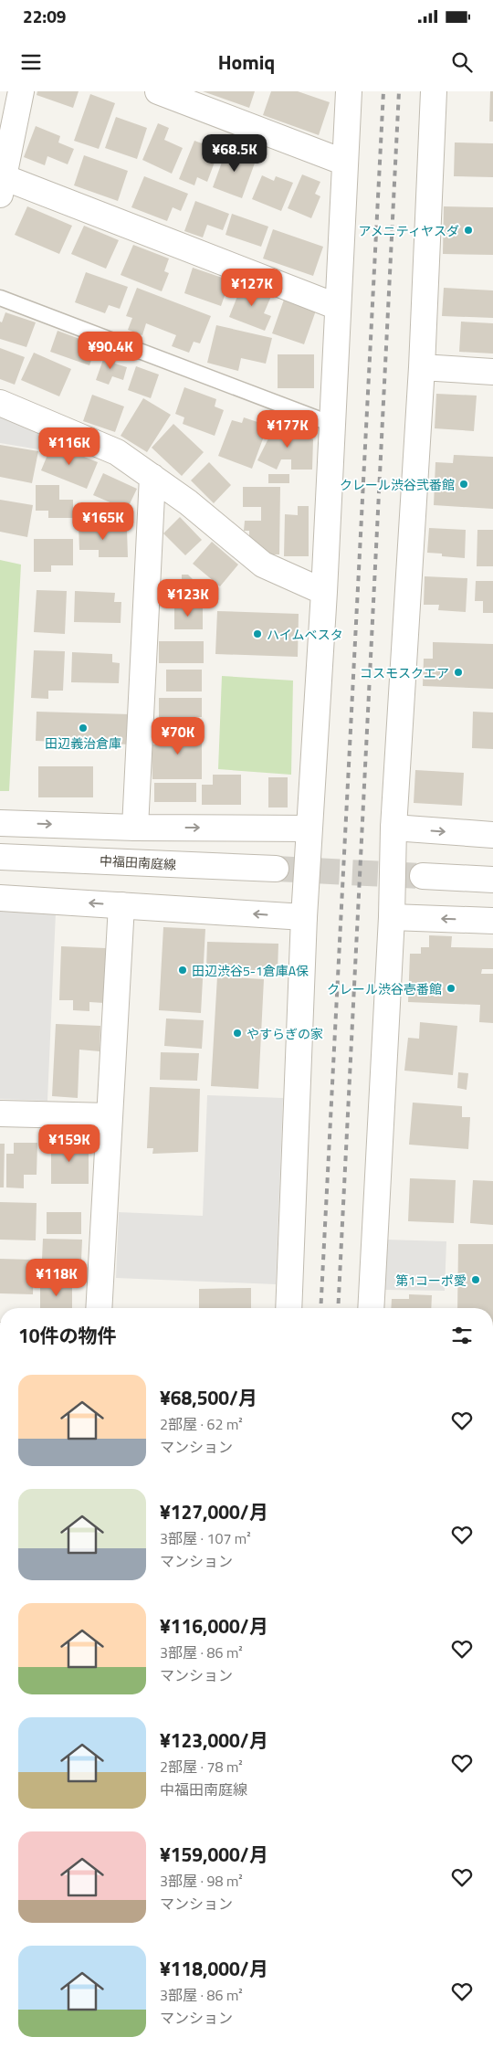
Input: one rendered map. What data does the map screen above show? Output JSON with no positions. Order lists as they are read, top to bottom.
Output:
{
  "streets": {
    "street": ["中福田南庭線"]
  },
  "places": [
    "アメニティヤスダ",
    "クレール渋谷弐番館",
    "ハイムベスタ",
    "コスモスクエア",
    "田辺義治倉庫",
    "田辺渋谷5-1倉庫A保",
    "クレール渋谷壱番館",
    "やすらぎの家",
    "第1コーポ愛"
  ],
  "page": {
    "status": "22:09",
    "header": "Homiq",
    "price": [
      "¥68.5K",
      "¥127K",
      "¥90.4K",
      "¥177K",
      "¥116K",
      "¥165K",
      "¥123K",
      "¥70K",
      "¥159K",
      "¥118K"
    ],
    "heading": "10件の物件",
    "list": [
      {
        "name": "¥68,500/月",
        "note": "2部屋 · 62 m² · マンション"
      },
      {
        "name": "¥127,000/月",
        "note": "3部屋 · 107 m² · マンション"
      },
      {
        "name": "¥116,000/月",
        "note": "3部屋 · 86 m² · マンション"
      },
      {
        "name": "¥123,000/月",
        "note": "2部屋 · 78 m² · 中福田南庭線"
      },
      {
        "name": "¥159,000/月",
        "note": "3部屋 · 98 m² · マンション"
      },
      {
        "name": "¥118,000/月",
        "note": "3部屋 · 86 m² · マンション"
      }
    ]
  }
}
